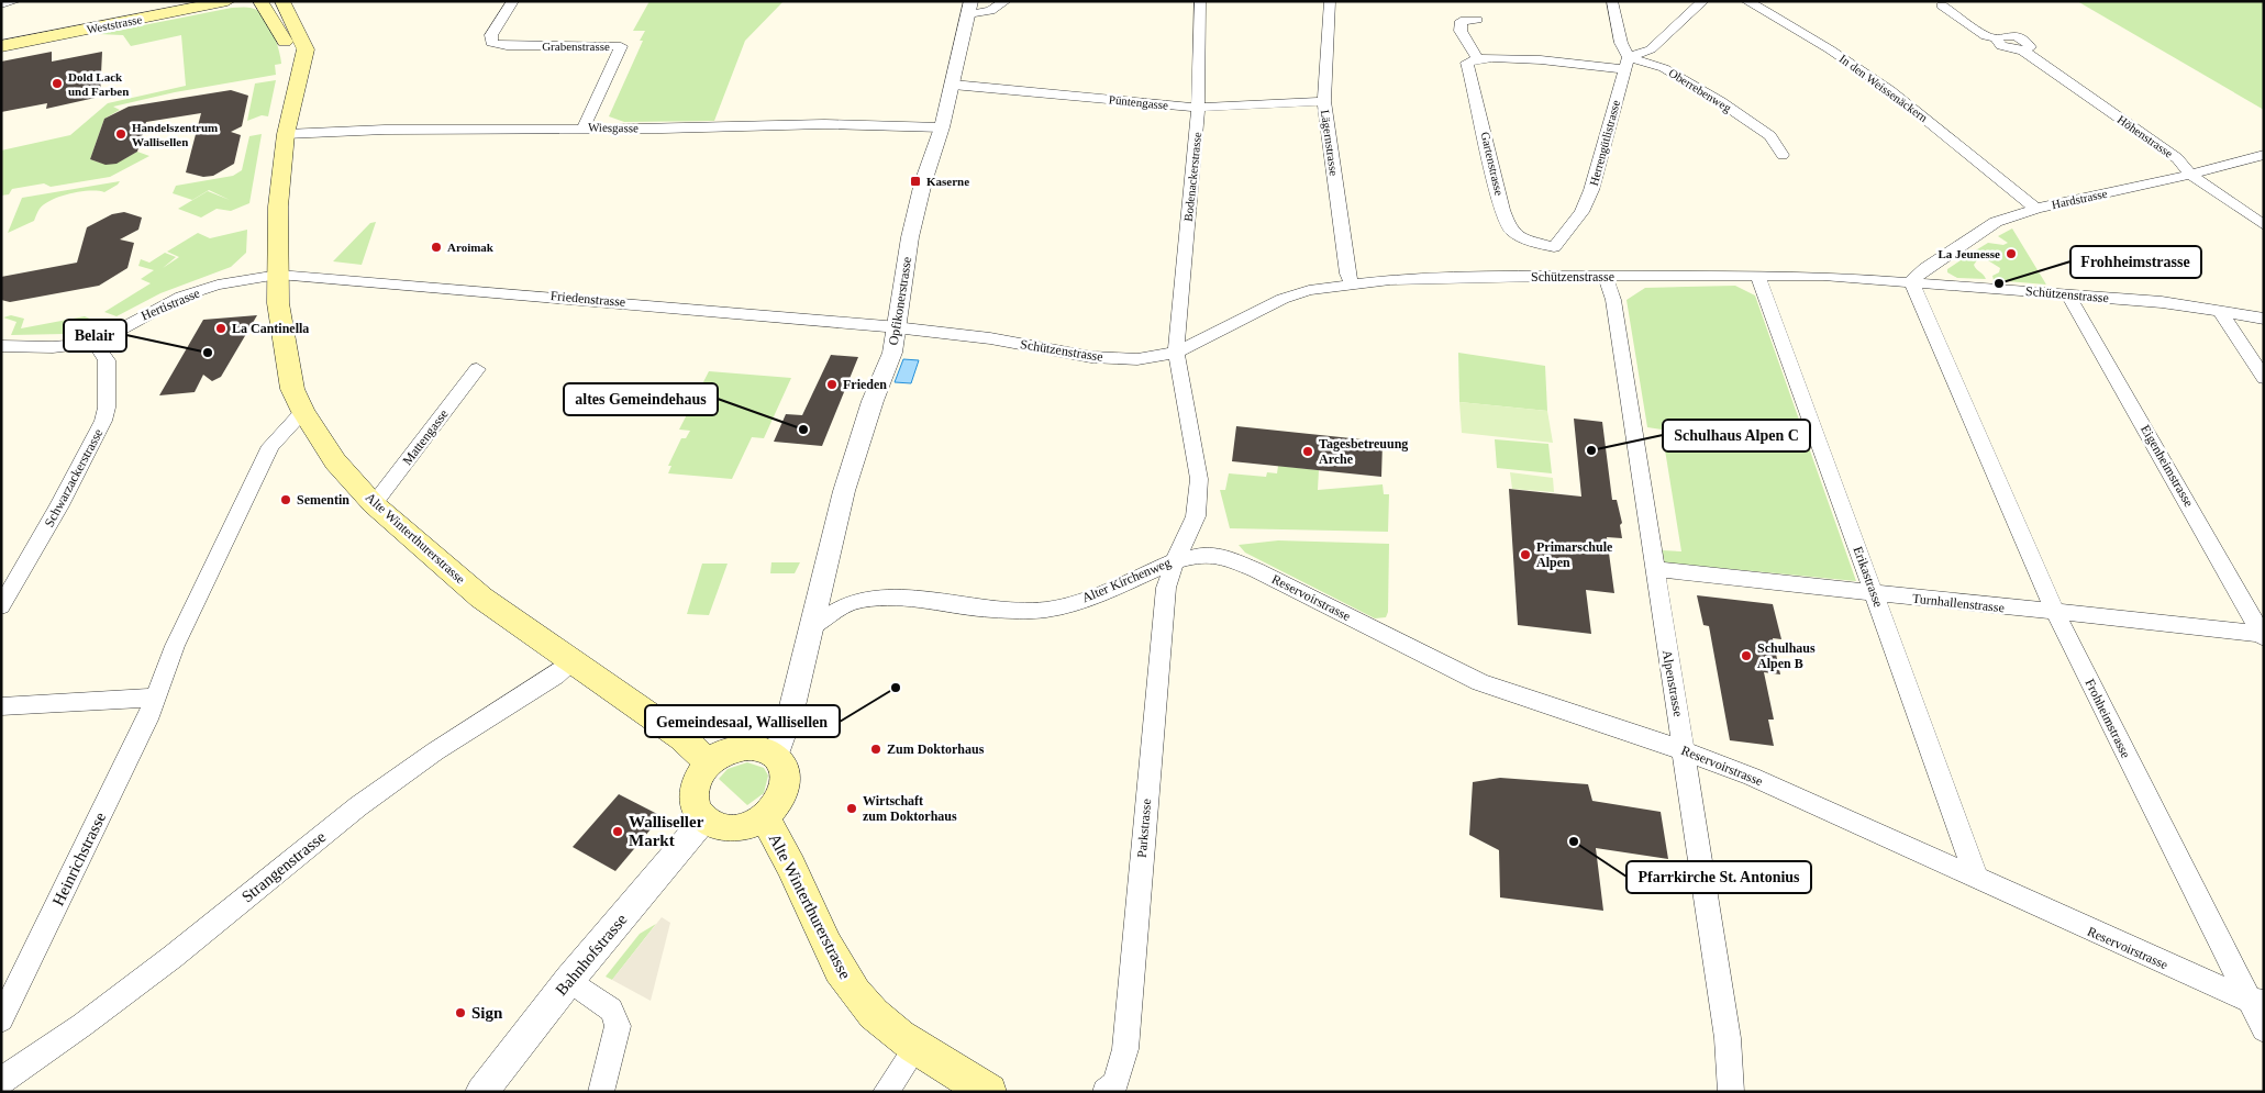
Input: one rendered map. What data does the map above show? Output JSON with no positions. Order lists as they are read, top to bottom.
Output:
{
  "streets": {
    "main road": ["Weststrasse", "Alte Winterthurerstrasse"],
    "street": [
      "Grabenstrasse",
      "In den Weissenäckern",
      "Oberrebenweg",
      "Püntengasse",
      "Wiesgasse",
      "Höhenstrasse",
      "Lägernstrasse",
      "Herrengütlistrasse",
      "Gartenstrasse",
      "Bodenackerstrasse",
      "Hardstrasse",
      "Schützenstrasse",
      "Friedenstrasse",
      "Opfikonerstrasse",
      "Hertistrasse",
      "Mattengasse",
      "Eigenheimstrasse",
      "Schwarzackerstrasse",
      "Erikastrasse",
      "Alter Kirchenweg",
      "Reservoirstrasse",
      "Turnhallenstrasse",
      "Alpenstrasse",
      "Frohheimstrasse",
      "Parkstrasse",
      "Heinrichstrasse",
      "Strangenstrasse",
      "Bahnhofstrasse"
    ]
  },
  "crossings": [
    ["Grabenstrasse", "Wiesgasse"],
    ["In den Weissenäckern", "Hardstrasse"],
    ["Oberrebenweg", "Herrengütlistrasse"],
    ["Püntengasse", "Lägernstrasse"],
    ["Püntengasse", "Bodenackerstrasse"],
    ["Püntengasse", "Opfikonerstrasse"],
    ["Wiesgasse", "Opfikonerstrasse"],
    ["Wiesgasse", "Alte Winterthurerstrasse"],
    ["Höhenstrasse", "Hardstrasse"],
    ["Lägernstrasse", "Schützenstrasse"],
    ["Herrengütlistrasse", "Gartenstrasse"],
    ["Bodenackerstrasse", "Schützenstrasse"],
    ["Bodenackerstrasse", "Alter Kirchenweg"],
    ["Hardstrasse", "Schützenstrasse"],
    ["Hardstrasse", "Frohheimstrasse"],
    ["Schützenstrasse", "Friedenstrasse"],
    ["Schützenstrasse", "Opfikonerstrasse"],
    ["Schützenstrasse", "Eigenheimstrasse"],
    ["Schützenstrasse", "Erikastrasse"],
    ["Schützenstrasse", "Alter Kirchenweg"],
    ["Schützenstrasse", "Alpenstrasse"],
    ["Schützenstrasse", "Frohheimstrasse"],
    ["Friedenstrasse", "Opfikonerstrasse"],
    ["Friedenstrasse", "Hertistrasse"],
    ["Friedenstrasse", "Alte Winterthurerstrasse"],
    ["Opfikonerstrasse", "Alte Winterthurerstrasse"],
    ["Opfikonerstrasse", "Alter Kirchenweg"],
    ["Opfikonerstrasse", "Bahnhofstrasse"],
    ["Hertistrasse", "Schwarzackerstrasse"],
    ["Hertistrasse", "Alte Winterthurerstrasse"],
    ["Mattengasse", "Alte Winterthurerstrasse"],
    ["Eigenheimstrasse", "Turnhallenstrasse"],
    ["Alte Winterthurerstrasse", "Heinrichstrasse"],
    ["Alte Winterthurerstrasse", "Strangenstrasse"],
    ["Alte Winterthurerstrasse", "Bahnhofstrasse"],
    ["Erikastrasse", "Reservoirstrasse"],
    ["Erikastrasse", "Turnhallenstrasse"],
    ["Alter Kirchenweg", "Reservoirstrasse"],
    ["Alter Kirchenweg", "Parkstrasse"],
    ["Reservoirstrasse", "Alpenstrasse"],
    ["Reservoirstrasse", "Frohheimstrasse"],
    ["Reservoirstrasse", "Parkstrasse"],
    ["Turnhallenstrasse", "Alpenstrasse"],
    ["Turnhallenstrasse", "Frohheimstrasse"]
  ],
  "places": {
    "other": [
      "Dold Lack und Farben",
      "Handelszentrum Wallisellen",
      "Aroimak",
      "La Jeunesse",
      "Frohheimstrasse",
      "La Cantinella",
      "Belair",
      "Frieden",
      "altes Gemeindehaus",
      "Schulhaus Alpen C",
      "Tagesbetreuung Arche",
      "Sementin",
      "Primarschule Alpen",
      "Schulhaus Alpen B",
      "Gemeindesaal, Wallisellen",
      "Zum Doktorhaus",
      "Wirtschaft zum Doktorhaus",
      "Walliseller Markt",
      "Pfarrkirche St. Antonius",
      "Sign"
    ],
    "transit": ["Kaserne"]
  }
}
